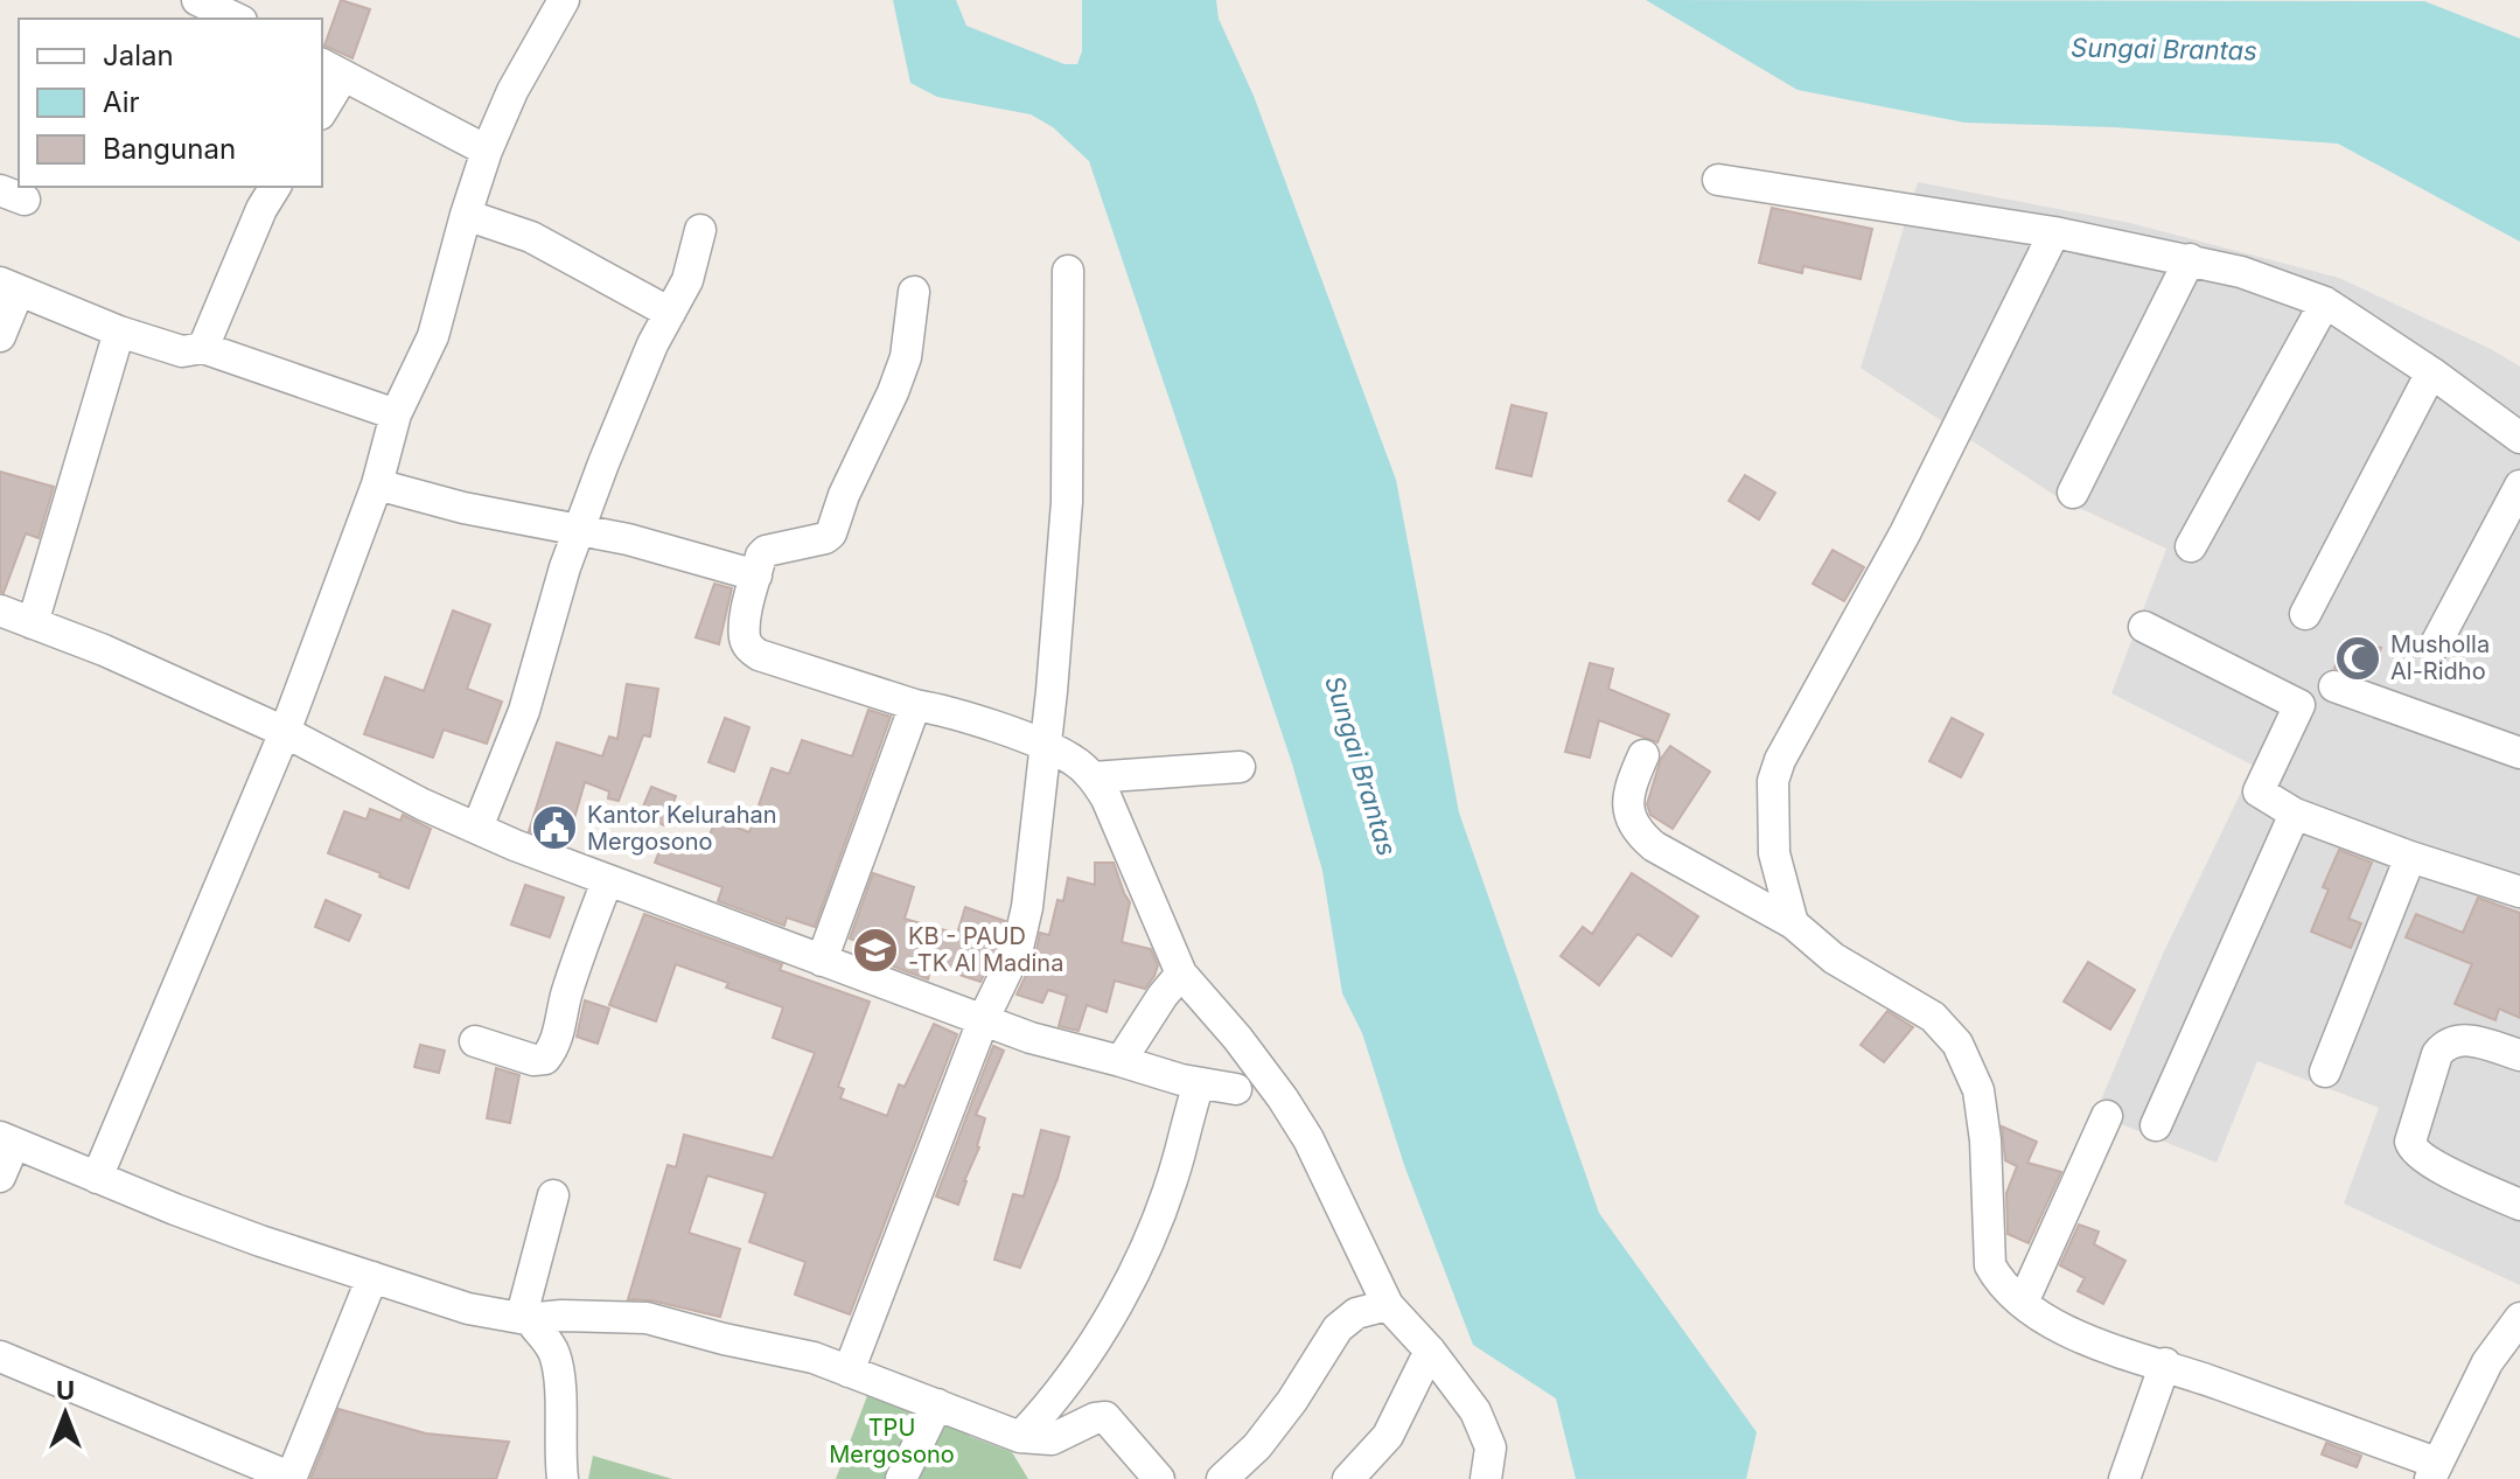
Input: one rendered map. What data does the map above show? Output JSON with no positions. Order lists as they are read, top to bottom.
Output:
{
  "water": ["Sungai Brantas"],
  "parks": ["TPU Mergosono"],
  "places": {
    "mosque": ["Musholla Al-Ridho"],
    "public building": ["Kantor Kelurahan Mergosono"],
    "school or university": ["KB - PAUD -TK Al Madina"]
  },
  "legend": ["Jalan", "Air", "Bangunan"],
  "north": "top"
}
